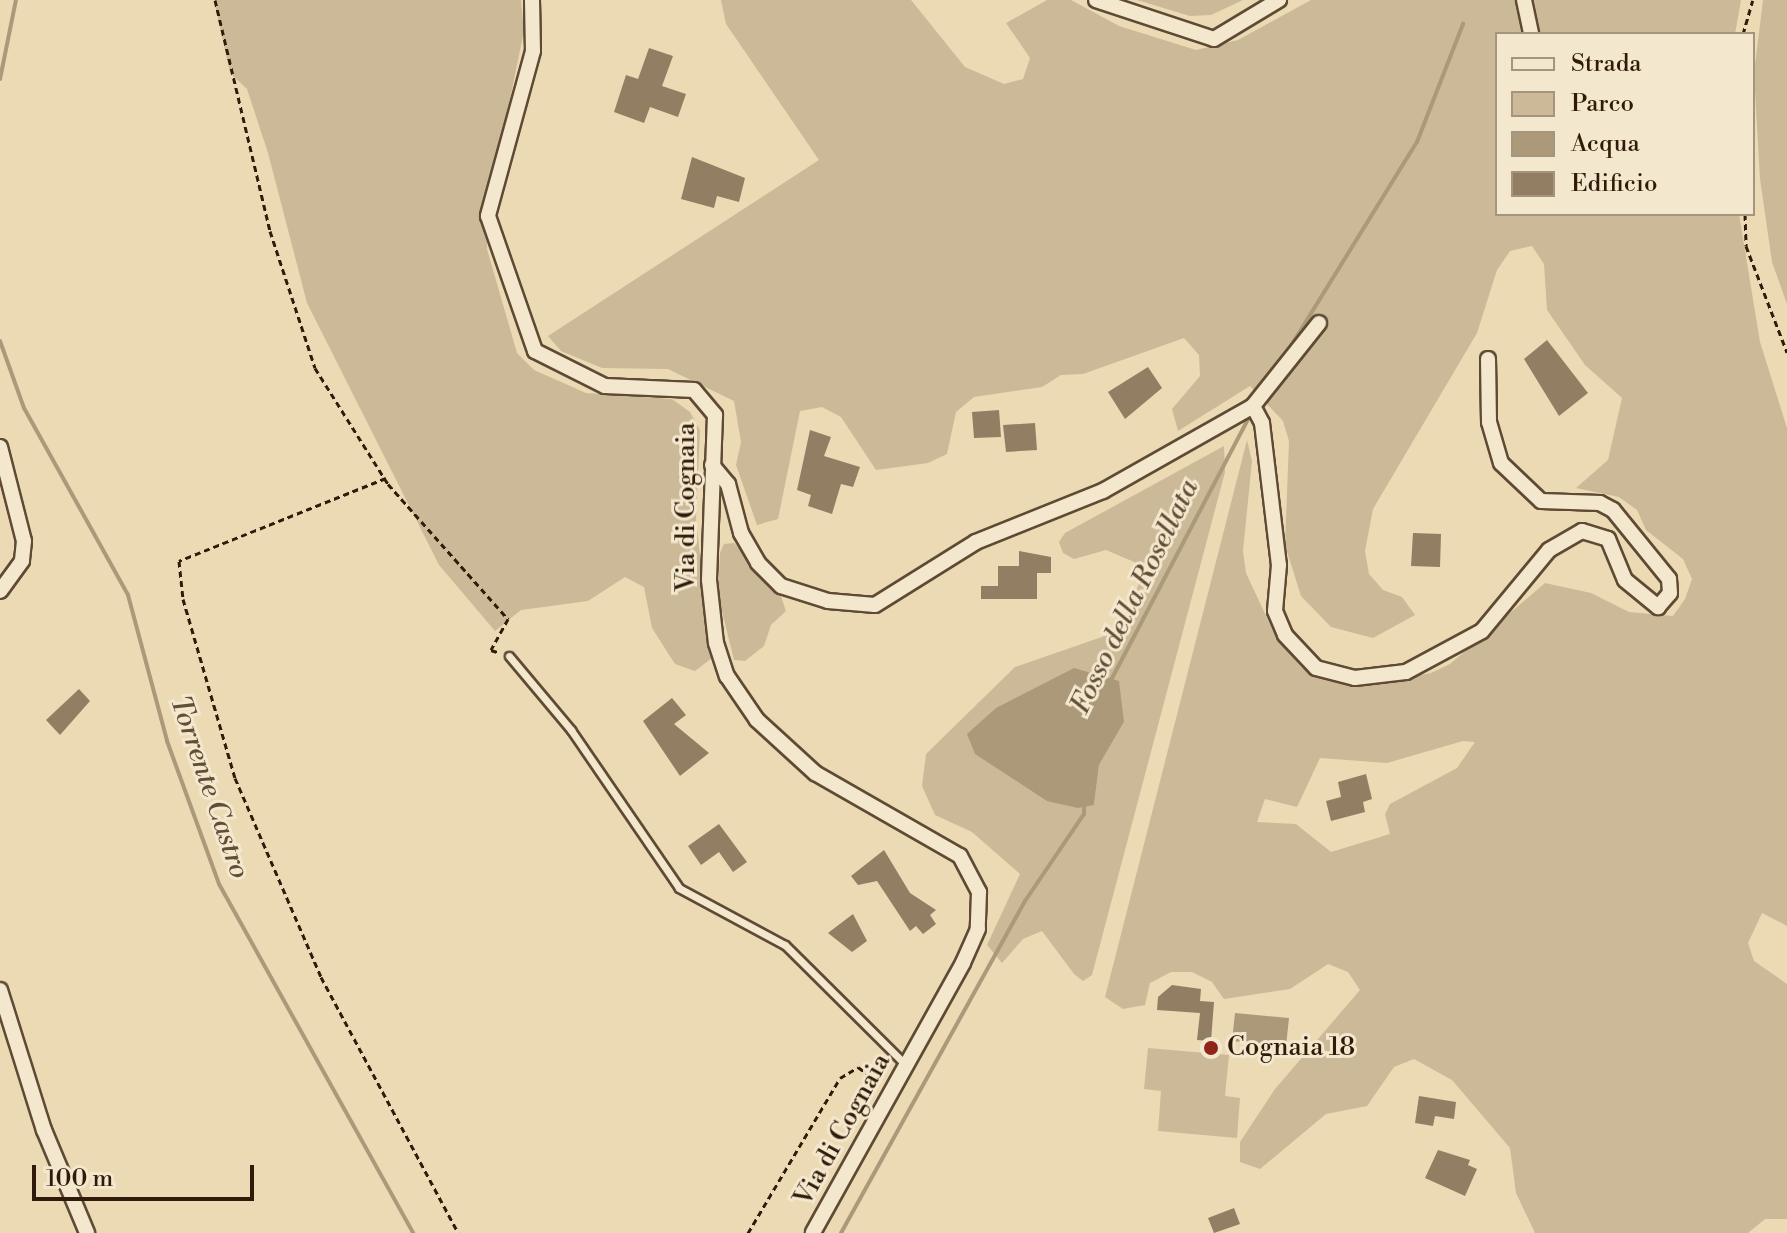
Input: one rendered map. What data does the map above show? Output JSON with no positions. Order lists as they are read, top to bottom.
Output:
{
  "streets": {
    "street": ["Via di Cognaia"]
  },
  "water": ["Fosso della Rosellata", "Torrente Castro"],
  "places": ["Cognaia 18"],
  "legend": [
    "Strada",
    "Parco",
    "Acqua",
    "Edificio"
  ],
  "scale_bar": "100 m"
}
